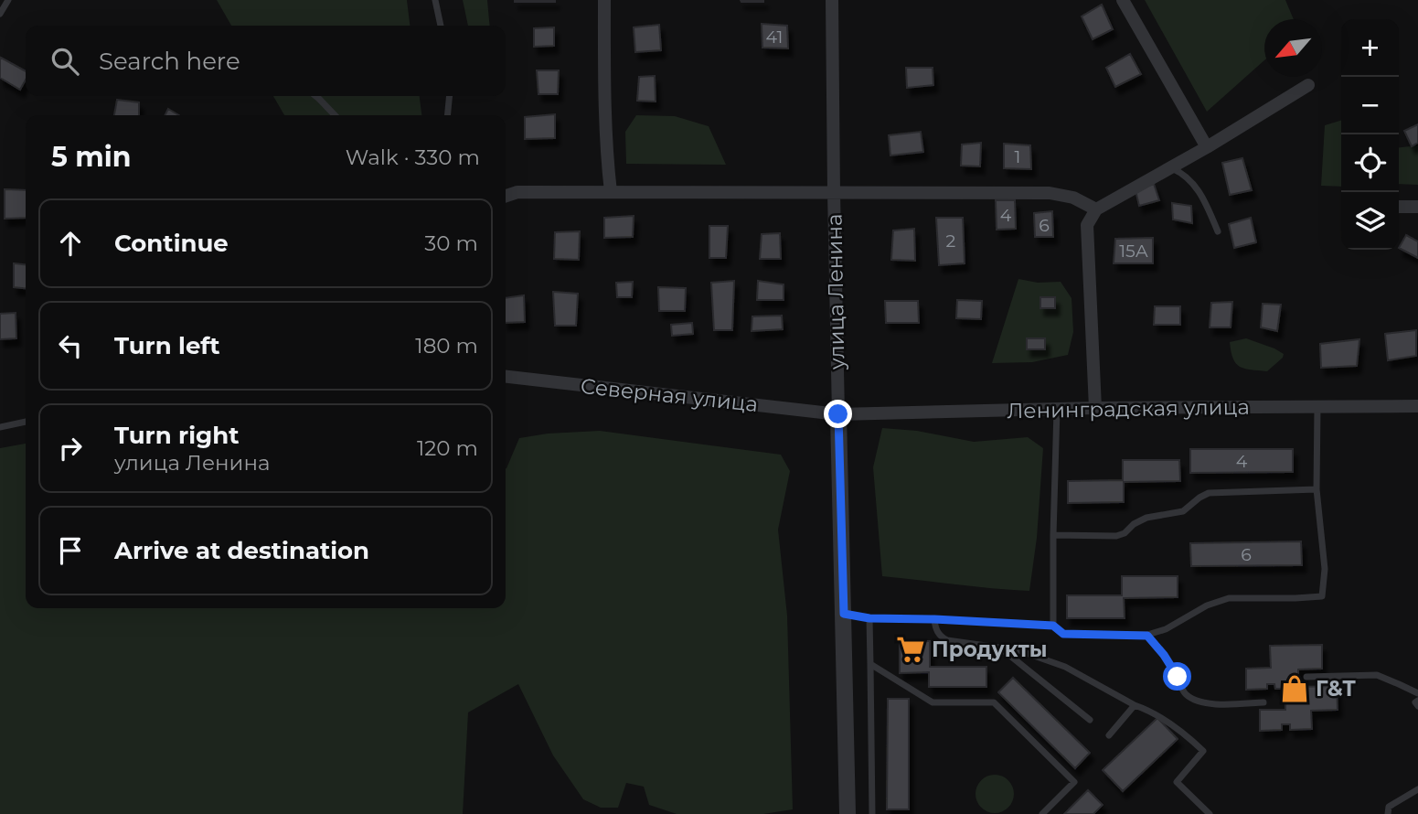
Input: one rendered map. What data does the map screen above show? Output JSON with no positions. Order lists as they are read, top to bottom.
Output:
{
  "streets": {
    "street": ["улица Ленина", "Северная улица", "Ленинградская улица"]
  },
  "crossings": [
    ["улица Ленина", "Северная улица"],
    ["улица Ленина", "Ленинградская улица"],
    ["Северная улица", "Ленинградская улица"]
  ],
  "places": {
    "supermarket": ["Продукты"],
    "shop": ["Г&Т"]
  },
  "house_numbers": [
    "41",
    "1",
    "4",
    "6",
    "2",
    "15А",
    "4",
    "6"
  ],
  "north": "bottom left",
  "page": {
    "map_buttons": ["+", "−"],
    "search": "Search here",
    "heading": ["5 min", "Walk · 330 m"],
    "list": [
      ["Continue", "30 m"],
      ["Turn left", "180 m"],
      ["Turn right", "улица Ленина", "120 m"],
      "Arrive at destination"
    ]
  }
}
